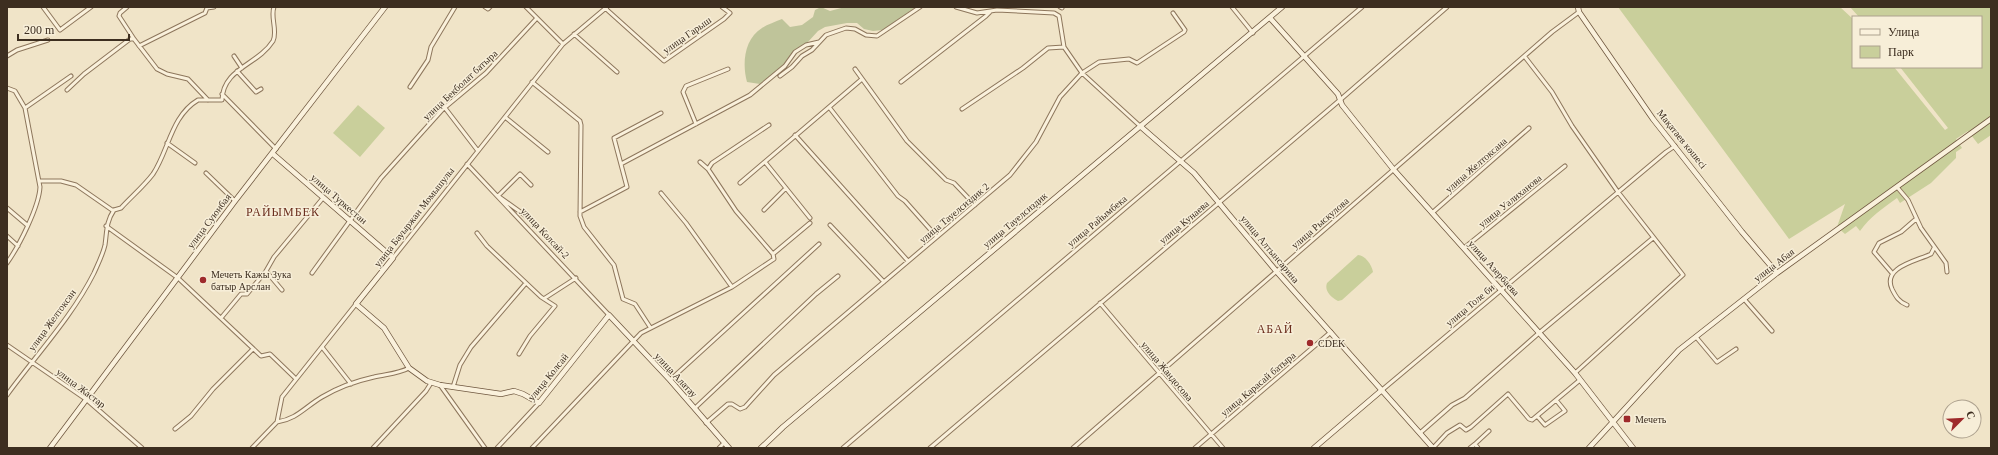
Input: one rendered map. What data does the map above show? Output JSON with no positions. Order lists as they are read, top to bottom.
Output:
{
  "streets": {
    "street": [
      "улица Гарыш",
      "улица Бекболат батыра",
      "Мақатаев көшесі",
      "улица Желтоксана",
      "улица Туркестан",
      "улица Уалиханова",
      "улица Тауелсиздик 2",
      "улица Бауыржан Момышулы",
      "улица Тауелсиздик",
      "улица Суюнбая",
      "улица Райымбека",
      "улица Кунаева",
      "улица Рыскулова",
      "улица Колсай-2",
      "улица Алтынсарина",
      "улица Абая",
      "улица Азербаева",
      "улица Толе би",
      "улица Желтоксан",
      "улица Жандосова",
      "улица Алатау",
      "улица Колсай",
      "улица Карасай батыра",
      "улица Жастар"
    ]
  },
  "crossings": [
    ["улица Гарыш", "улица Бауыржан Момышулы"],
    ["улица Бекболат батыра", "улица Туркестан"],
    ["Мақатаев көшесі", "улица Рыскулова"],
    ["Мақатаев көшесі", "улица Абая"],
    ["Мақатаев көшесі", "улица Толе би"],
    ["улица Желтоксана", "улица Азербаева"],
    ["улица Туркестан", "улица Бауыржан Момышулы"],
    ["улица Туркестан", "улица Суюнбая"],
    ["улица Уалиханова", "улица Азербаева"],
    ["улица Тауелсиздик 2", "улица Алтынсарина"],
    ["улица Тауелсиздик 2", "улица Алатау"],
    ["улица Бауыржан Момышулы", "улица Колсай-2"],
    ["улица Тауелсиздик", "улица Алтынсарина"],
    ["улица Тауелсиздик", "улица Азербаева"],
    ["улица Суюнбая", "улица Жастар"],
    ["улица Райымбека", "улица Алтынсарина"],
    ["улица Райымбека", "улица Азербаева"],
    ["улица Кунаева", "улица Алтынсарина"],
    ["улица Кунаева", "улица Азербаева"],
    ["улица Кунаева", "улица Жандосова"],
    ["улица Рыскулова", "улица Алтынсарина"],
    ["улица Рыскулова", "улица Азербаева"],
    ["улица Рыскулова", "улица Жандосова"],
    ["улица Колсай-2", "улица Алатау"],
    ["улица Колсай-2", "улица Колсай"],
    ["улица Алтынсарина", "улица Толе би"],
    ["улица Алтынсарина", "улица Карасай батыра"],
    ["улица Абая", "улица Азербаева"],
    ["улица Азербаева", "улица Толе би"],
    ["улица Желтоксан", "улица Жастар"],
    ["улица Жандосова", "улица Карасай батыра"],
    ["улица Алатау", "улица Колсай"]
  ],
  "districts": ["РАЙЫМБЕК", "АБАЙ"],
  "places": {
    "other": ["Мечеть Кажы Зука батыр Арслан", "CDEK"],
    "transit": ["Мечеть"]
  },
  "legend": ["Улица", "Парк"],
  "scale_bar": "200 m",
  "north": "top right"
}
